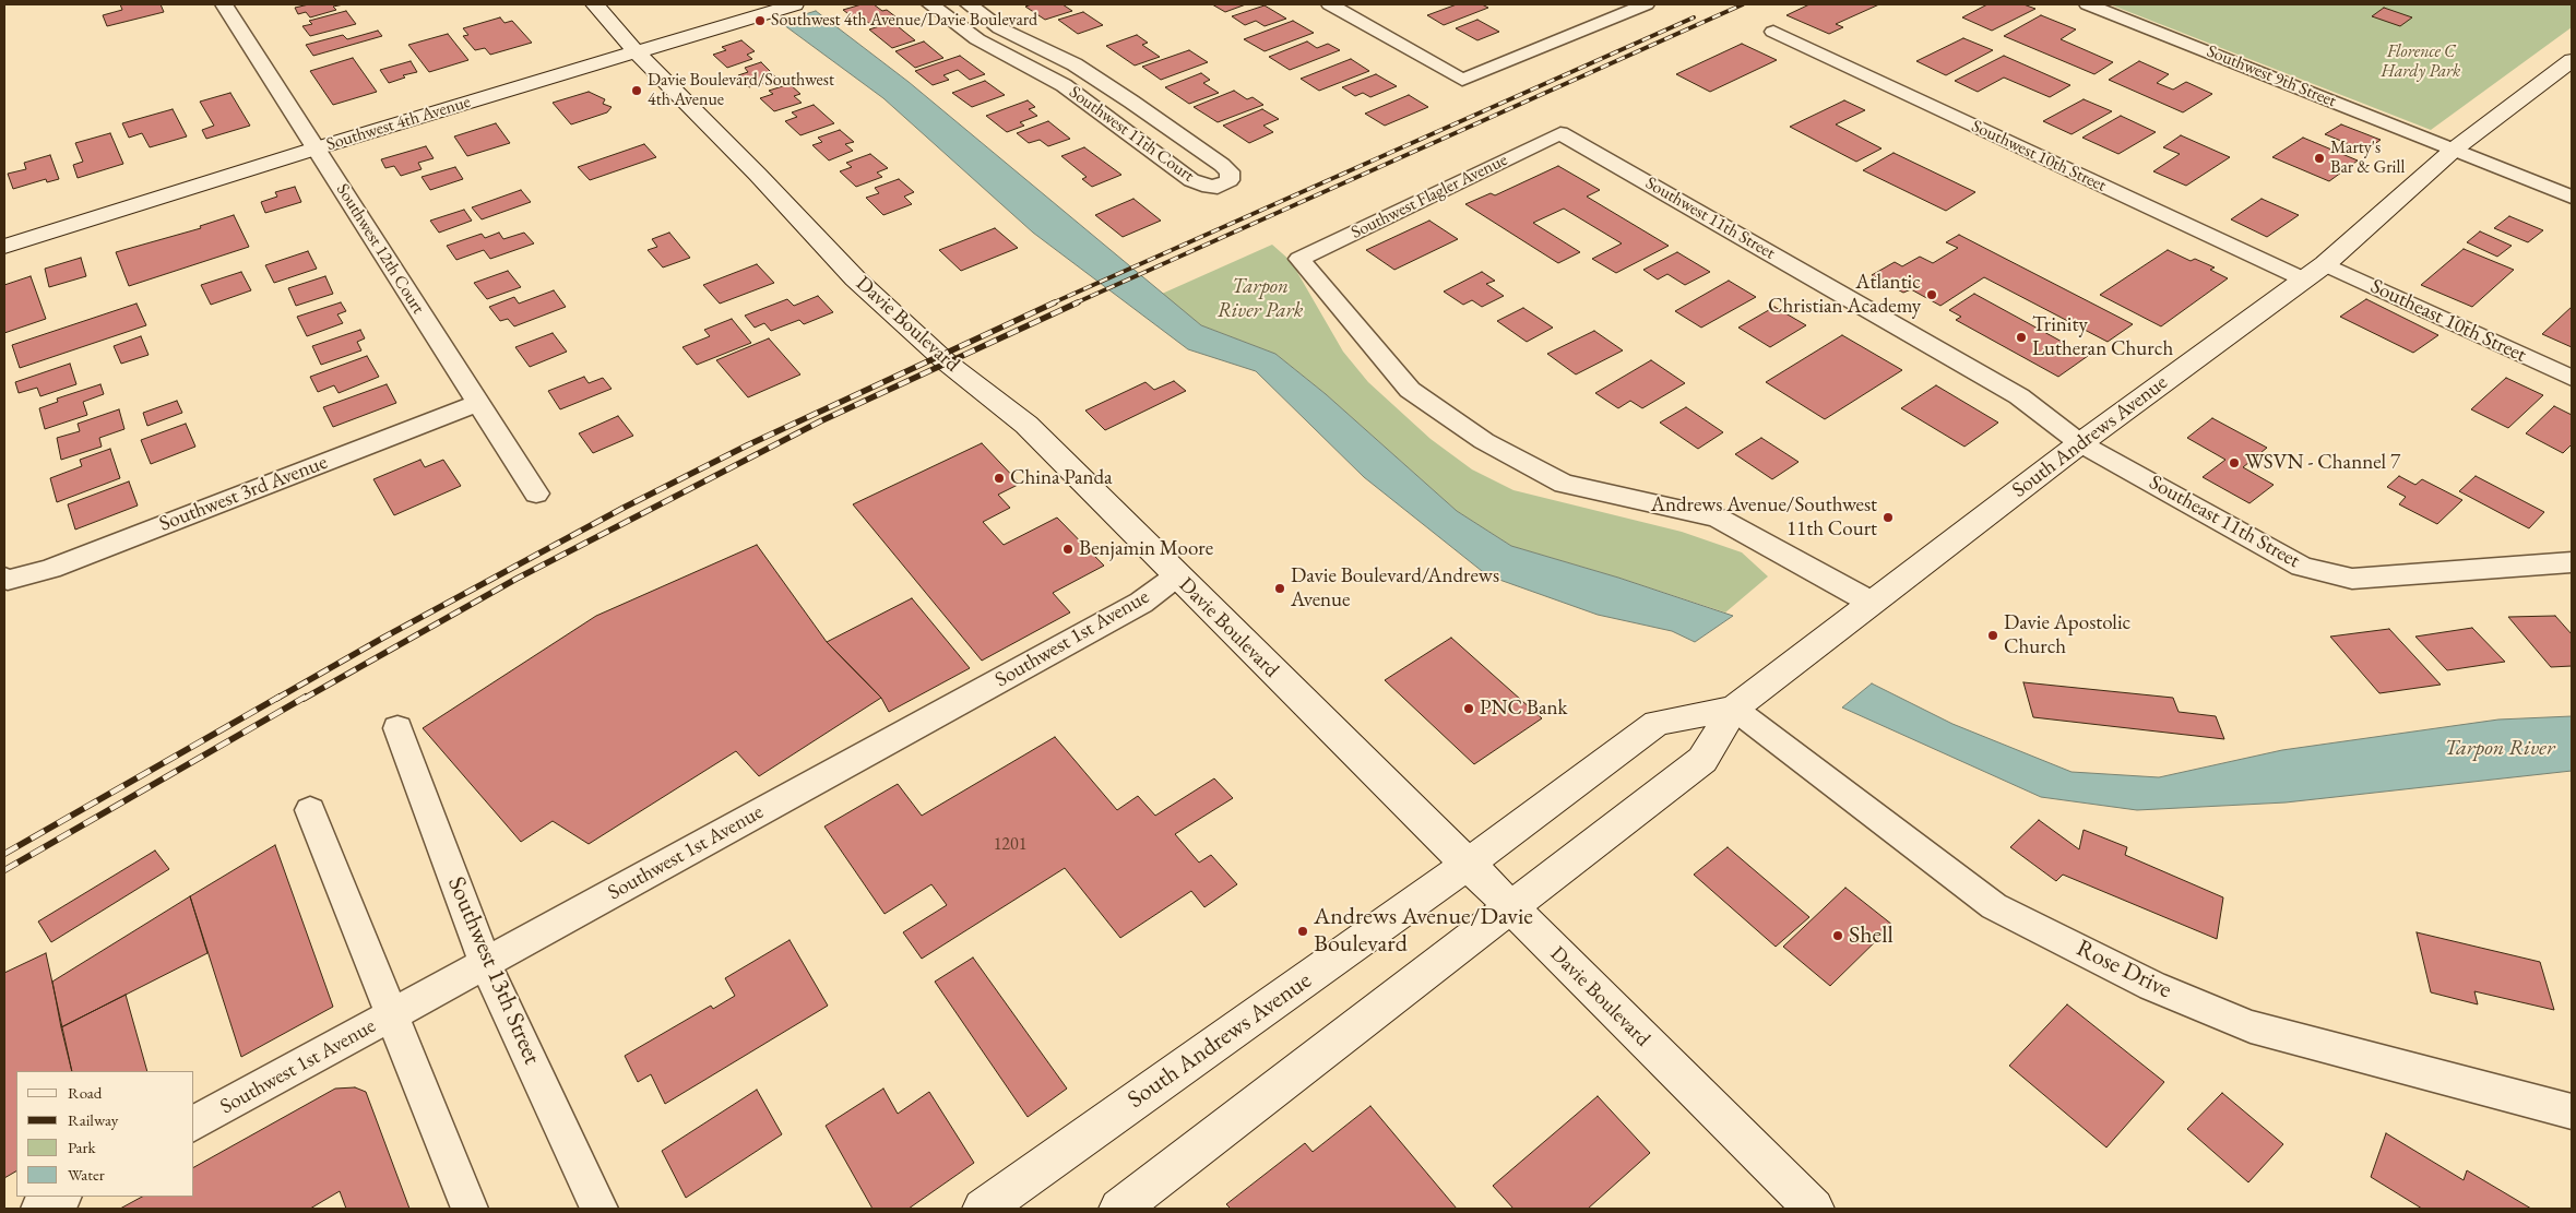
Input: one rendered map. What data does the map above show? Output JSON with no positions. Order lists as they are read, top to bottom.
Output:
{
  "streets": {
    "main road": ["Southwest 4th Avenue", "Davie Boulevard", "South Andrews Avenue"],
    "street": [
      "Southwest 9th Street",
      "Southwest 11th Court",
      "Southwest 10th Street",
      "Southwest Flagler Avenue",
      "Southwest 11th Street",
      "Southwest 12th Court",
      "Southeast 10th Street",
      "Southwest 3rd Avenue",
      "Southeast 11th Street",
      "Southwest 1st Avenue",
      "Rose Drive",
      "Southwest 13th Street"
    ]
  },
  "crossings": [
    ["Southwest 9th Street", "South Andrews Avenue"],
    ["Southwest 4th Avenue", "Southwest 12th Court"],
    ["Southwest 4th Avenue", "Davie Boulevard"],
    ["Southwest 10th Street", "Southeast 10th Street"],
    ["Southwest 10th Street", "South Andrews Avenue"],
    ["Southwest Flagler Avenue", "Southwest 11th Street"],
    ["Southwest Flagler Avenue", "South Andrews Avenue"],
    ["Southwest 11th Street", "South Andrews Avenue"],
    ["Southwest 11th Street", "Southeast 11th Street"],
    ["Southwest 12th Court", "Southwest 3rd Avenue"],
    ["Southeast 10th Street", "South Andrews Avenue"],
    ["Davie Boulevard", "South Andrews Avenue"],
    ["Davie Boulevard", "Southwest 1st Avenue"],
    ["South Andrews Avenue", "Southeast 11th Street"],
    ["South Andrews Avenue", "Rose Drive"],
    ["Southwest 1st Avenue", "Southwest 13th Street"]
  ],
  "water": ["Tarpon River"],
  "parks": ["Florence C Hardy Park", "Tarpon River Park"],
  "places": [
    "Southwest 4th Avenue/Davie Boulevard",
    "Davie Boulevard/Southwest 4th Avenue",
    "Marty's Bar & Grill",
    "Atlantic Christian Academy",
    "Trinity Lutheran Church",
    "WSVN - Channel 7",
    "China Panda",
    "Andrews Avenue/Southwest 11th Court",
    "Benjamin Moore",
    "Davie Boulevard/Andrews Avenue",
    "Davie Apostolic Church",
    "PNC Bank",
    "Andrews Avenue/Davie Boulevard",
    "Shell"
  ],
  "house_numbers": ["1201"],
  "legend": [
    "Road",
    "Railway",
    "Park",
    "Water"
  ]
}
